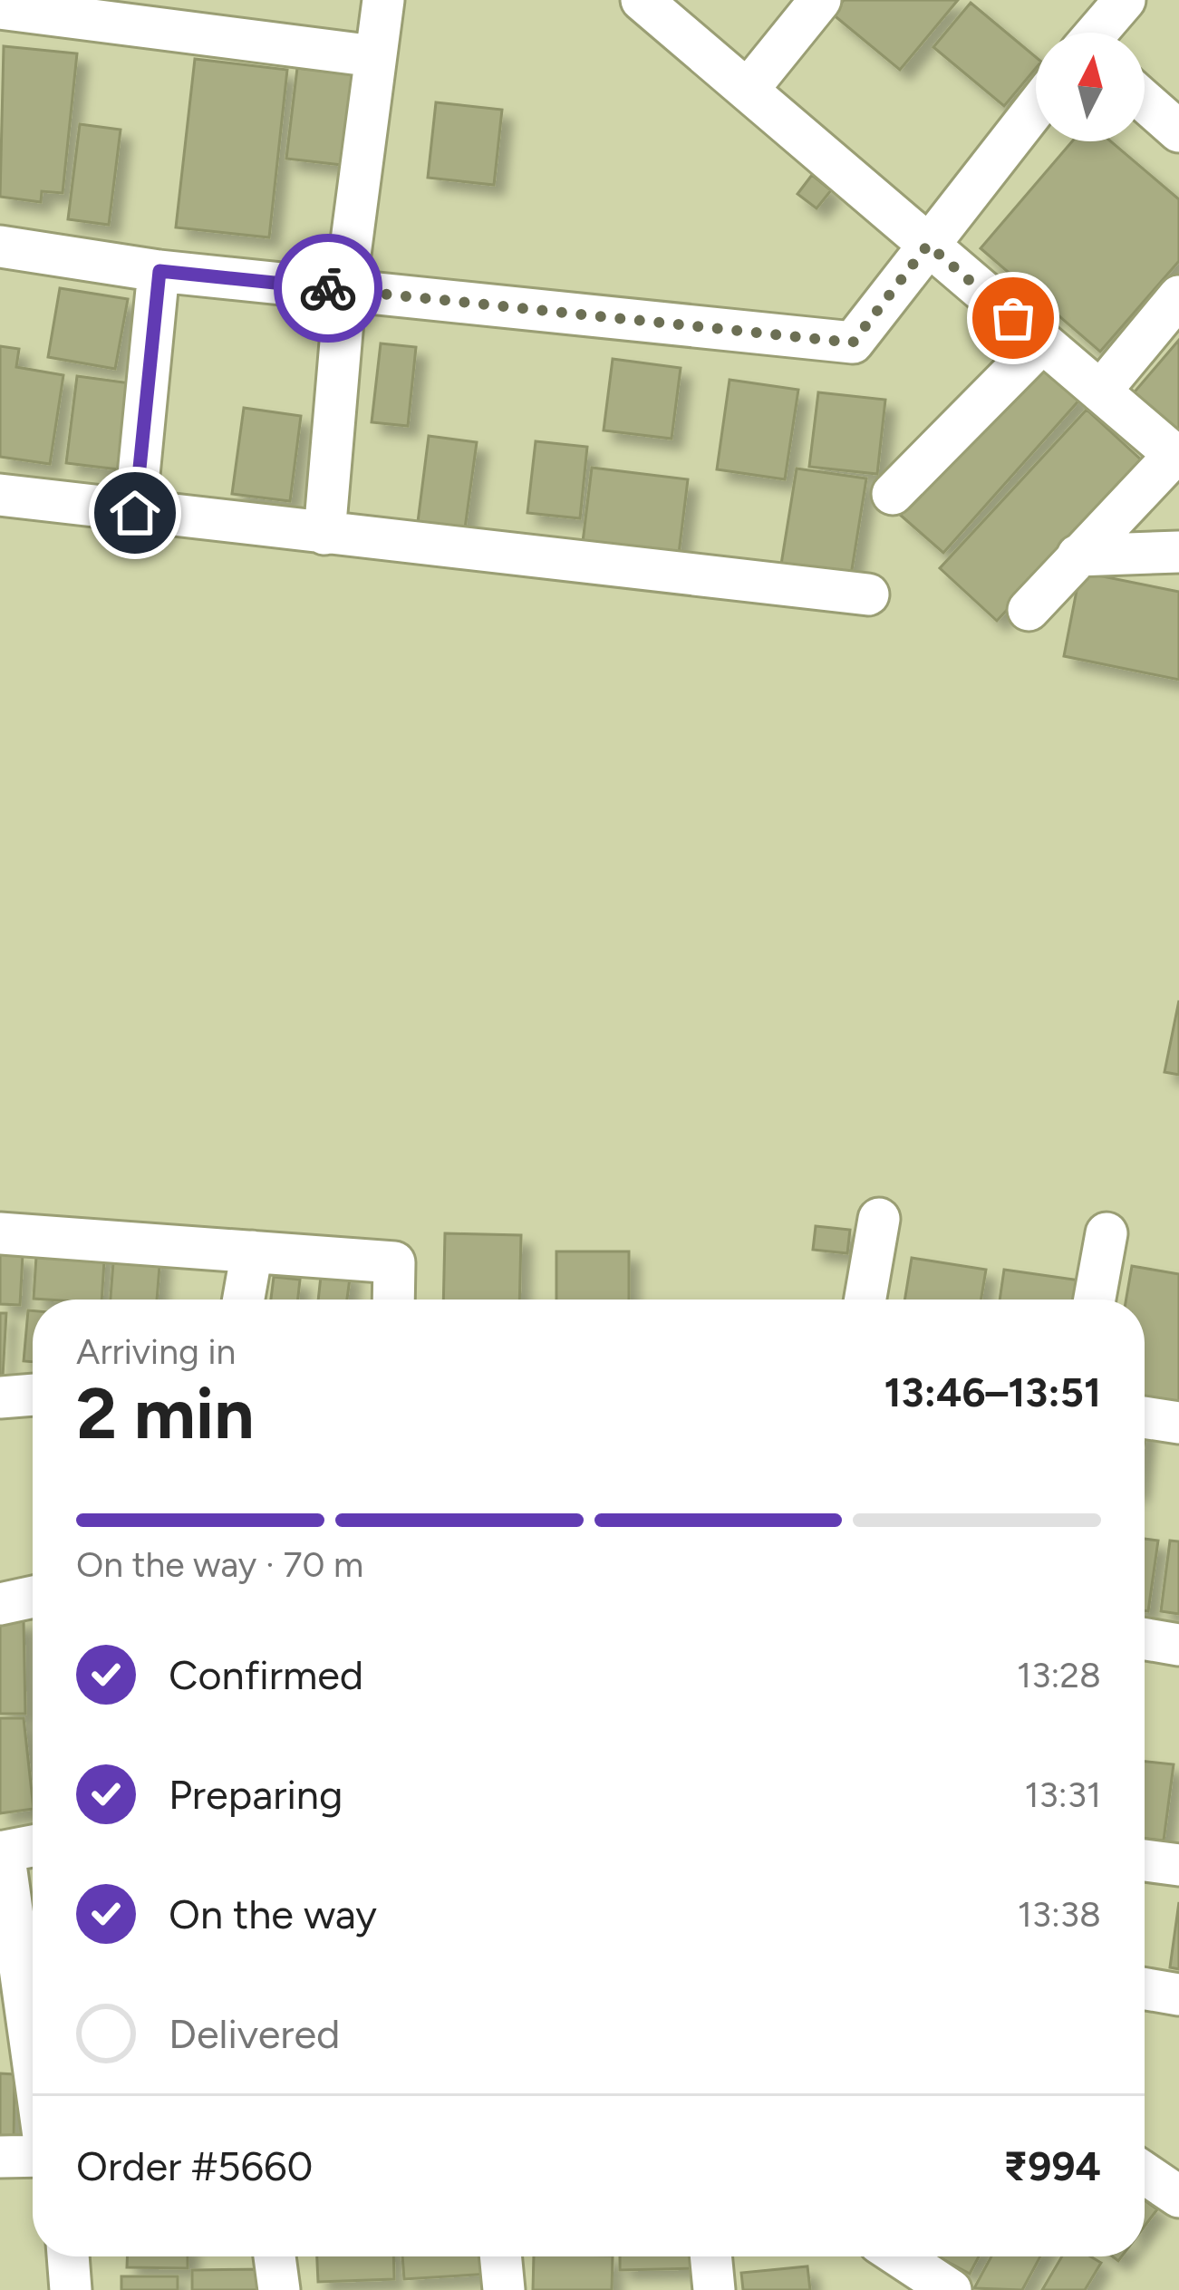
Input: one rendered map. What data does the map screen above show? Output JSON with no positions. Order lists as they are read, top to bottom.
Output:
{
  "north": "top",
  "page": {
    "heading": ["2 min", "Arriving in", "13:46–13:51"],
    "panel": ["Order #5660", "₹994"],
    "bar": "On the way · 70 m",
    "list": [
      ["Confirmed", "13:28"],
      ["Preparing", "13:31"],
      ["On the way", "13:38"],
      "Delivered"
    ]
  }
}
